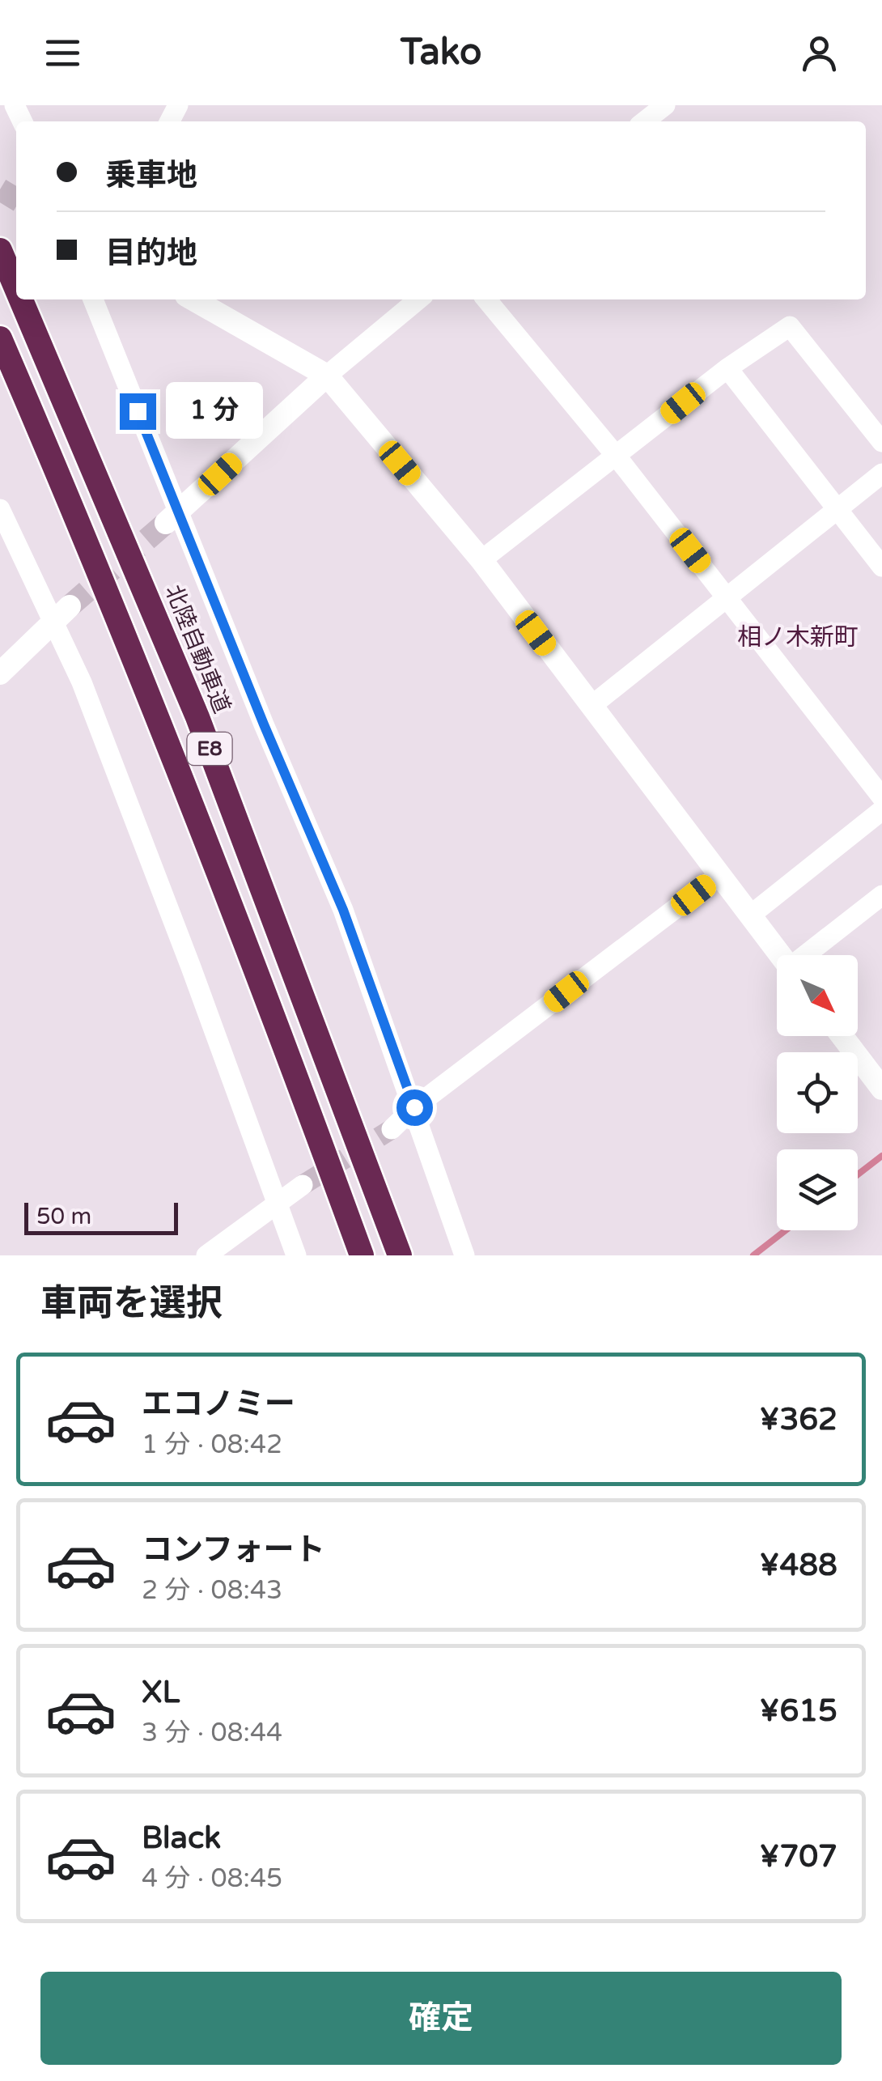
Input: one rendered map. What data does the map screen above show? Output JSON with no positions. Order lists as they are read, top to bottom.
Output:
{
  "streets": {
    "highway": ["北陸自動車道", "E8"]
  },
  "districts": ["相ノ木新町"],
  "scale_bar": "50 m",
  "north": "bottom right",
  "page": {
    "header": "Tako",
    "banner": ["乗車地", "目的地"],
    "bubble": "1 分",
    "scale": "50 m",
    "heading": "車両を選択",
    "list": [
      {
        "name": "エコノミー",
        "note": "1 分 · 08:42",
        "value": "¥362"
      },
      {
        "name": "コンフォート",
        "note": "2 分 · 08:43",
        "value": "¥488"
      },
      {
        "name": "XL",
        "note": "3 分 · 08:44",
        "value": "¥615"
      },
      {
        "name": "Black",
        "note": "4 分 · 08:45",
        "value": "¥707"
      }
    ],
    "buttons": "確定"
  }
}
